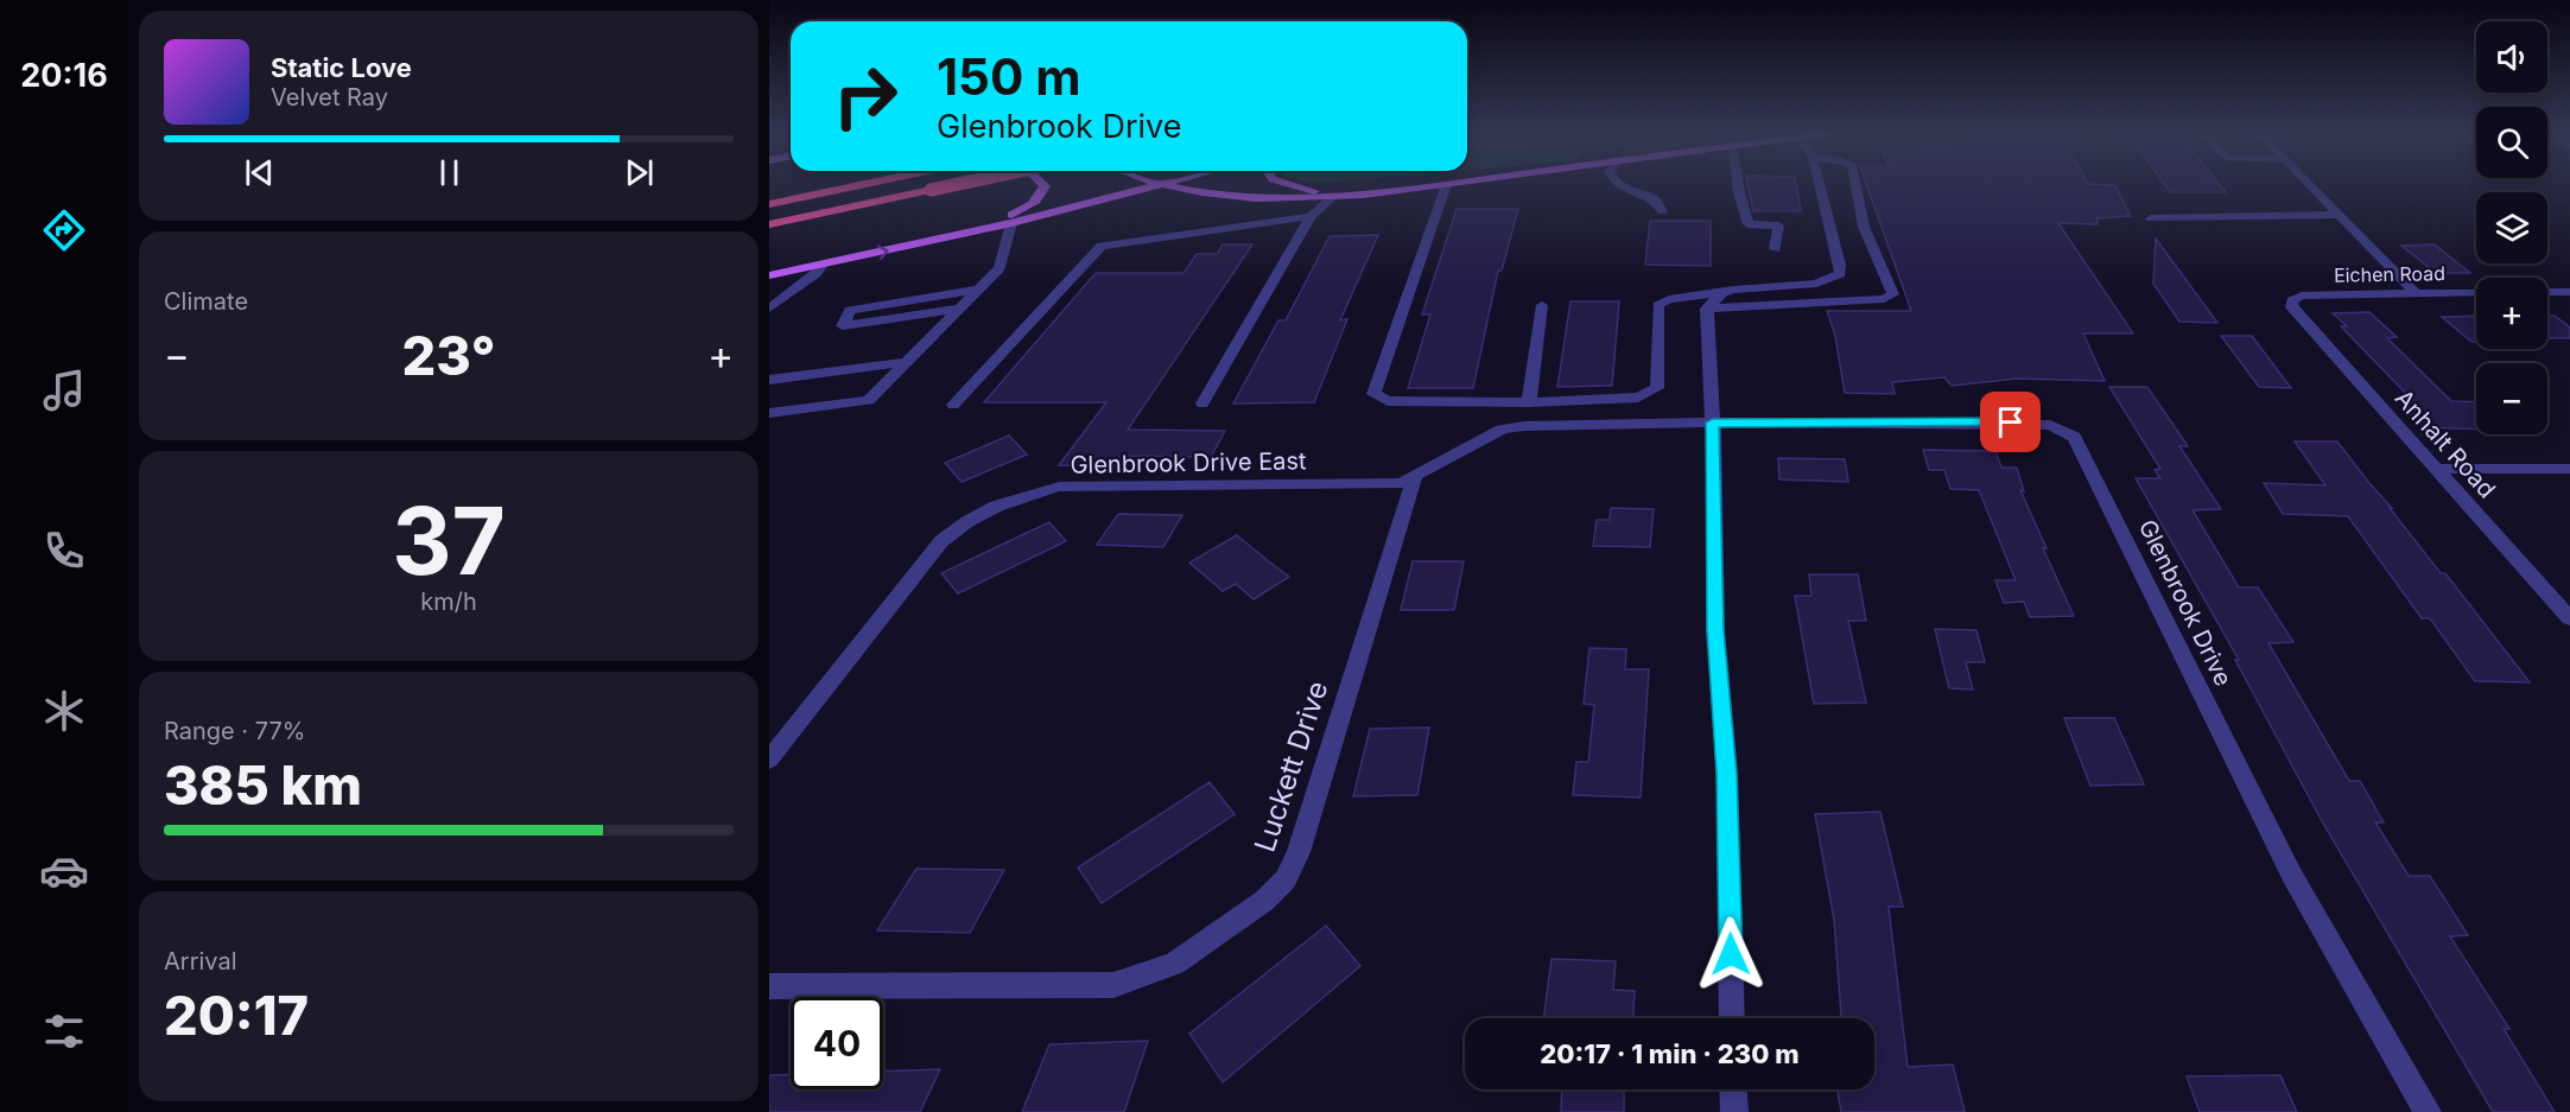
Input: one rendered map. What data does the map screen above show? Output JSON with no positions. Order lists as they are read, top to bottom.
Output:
{
  "streets": {
    "street": [
      "Eichen Road",
      "Anhalt Road",
      "Glenbrook Drive East",
      "Glenbrook Drive",
      "Luckett Drive"
    ]
  },
  "crossings": [
    ["Eichen Road", "Anhalt Road"],
    ["Glenbrook Drive East", "Glenbrook Drive"],
    ["Glenbrook Drive East", "Luckett Drive"]
  ],
  "page": {
    "tabs": "20:16",
    "map_buttons": ["+", "−"],
    "turn": ["150 m", "Glenbrook Drive"],
    "song": ["Static Love", "Velvet Ray"],
    "tile": [
      "Climate",
      ["37", "km/h"],
      ["Range · 77%", "385 km"],
      ["Arrival", "20:17"]
    ],
    "heat": ["−", "23°", "+"],
    "limit": "40",
    "trip": "20:17 · 1 min · 230 m"
  }
}
